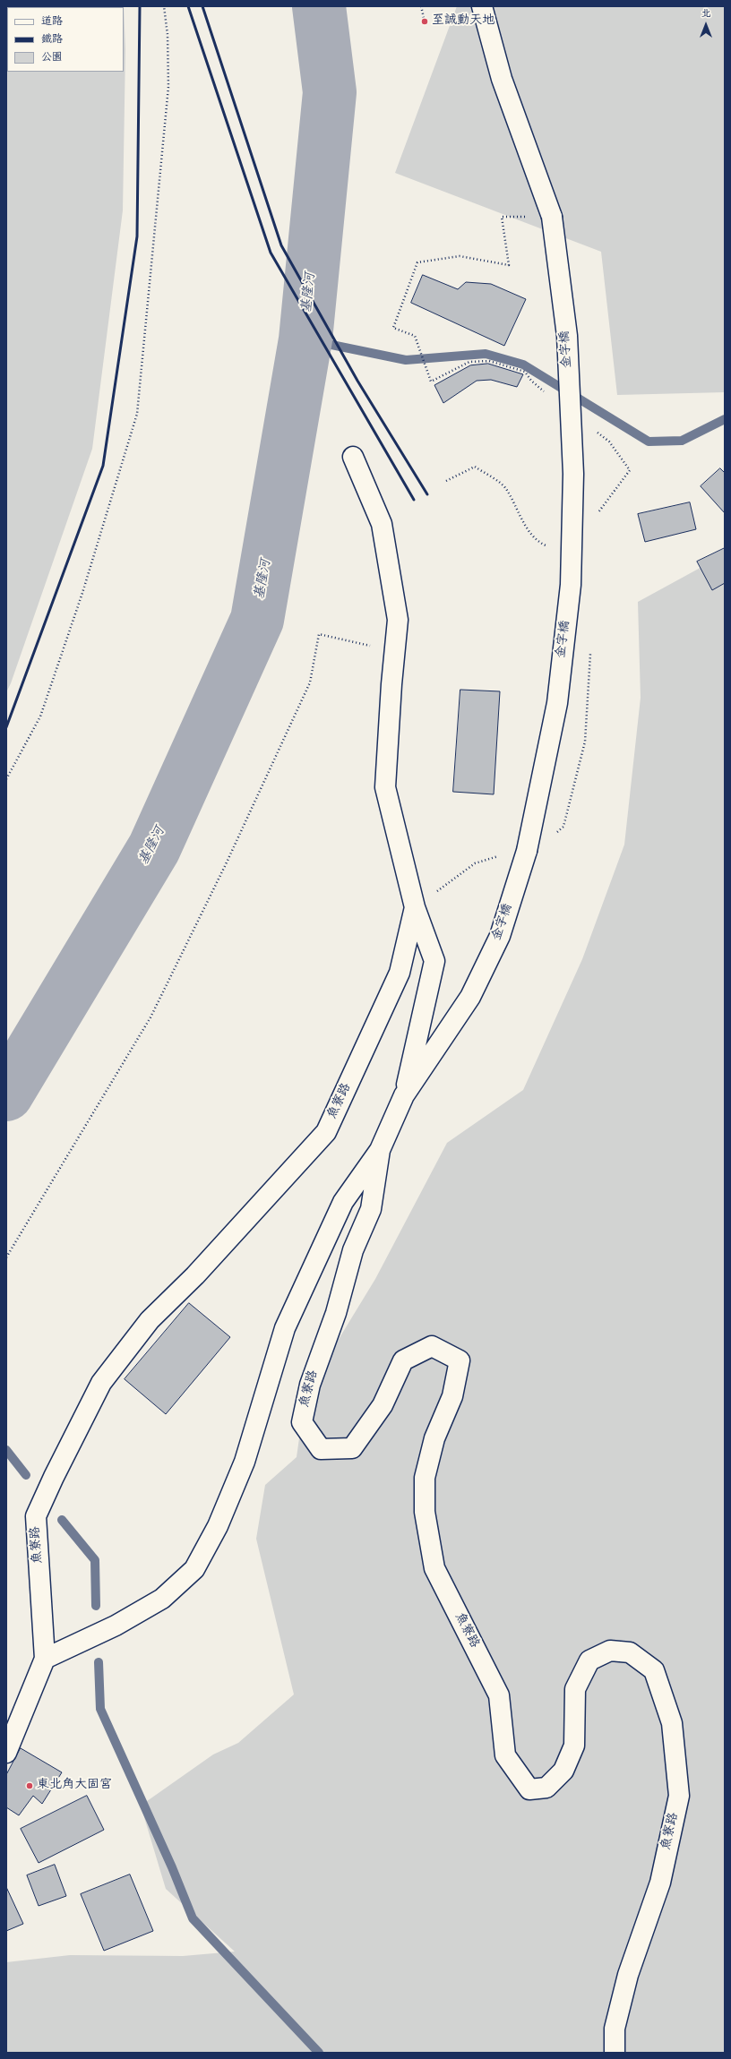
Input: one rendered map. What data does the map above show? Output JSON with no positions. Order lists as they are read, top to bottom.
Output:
{
  "streets": {
    "street": ["金字橋", "魚寮路"]
  },
  "crossings": [
    ["金字橋", "魚寮路"]
  ],
  "water": ["基隆河"],
  "places": ["至誠動天地", "東北角大固宮"],
  "legend": ["道路", "鐵路", "公園"],
  "north": "top"
}
